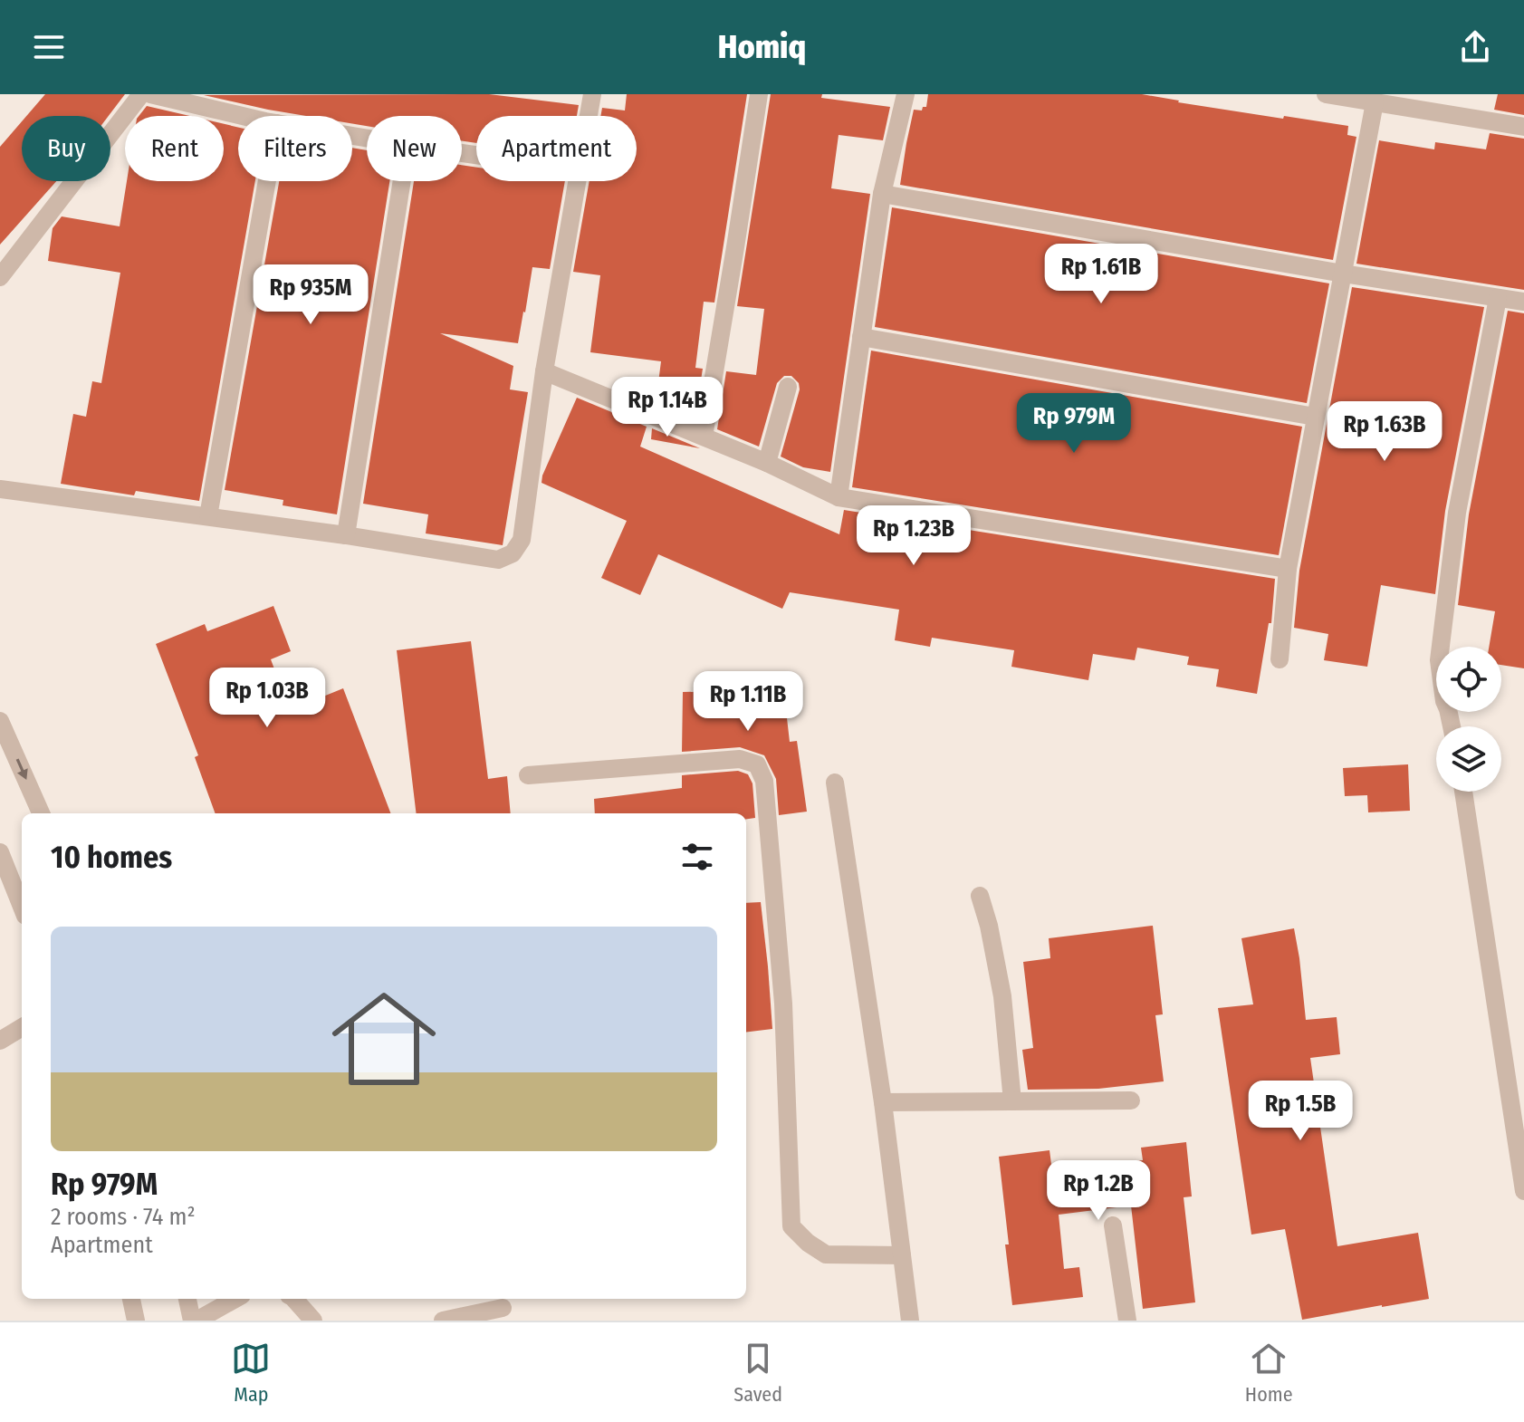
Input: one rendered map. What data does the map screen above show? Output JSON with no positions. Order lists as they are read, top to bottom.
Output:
{
  "page": {
    "header": "Homiq",
    "chip": [
      "Buy",
      "Rent",
      "Filters",
      "New",
      "Apartment"
    ],
    "price": [
      "Rp 1.61B",
      "Rp 935M",
      "Rp 1.14B",
      "Rp 979M",
      "Rp 1.63B",
      "Rp 1.23B",
      "Rp 1.03B",
      "Rp 1.11B",
      "Rp 1.5B",
      "Rp 1.2B"
    ],
    "heading": "10 homes",
    "list": [
      {
        "name": "Rp 979M",
        "note": "2 rooms · 74 m² · Apartment"
      }
    ],
    "tabs": ["Map", "Saved", "Home"]
  }
}
